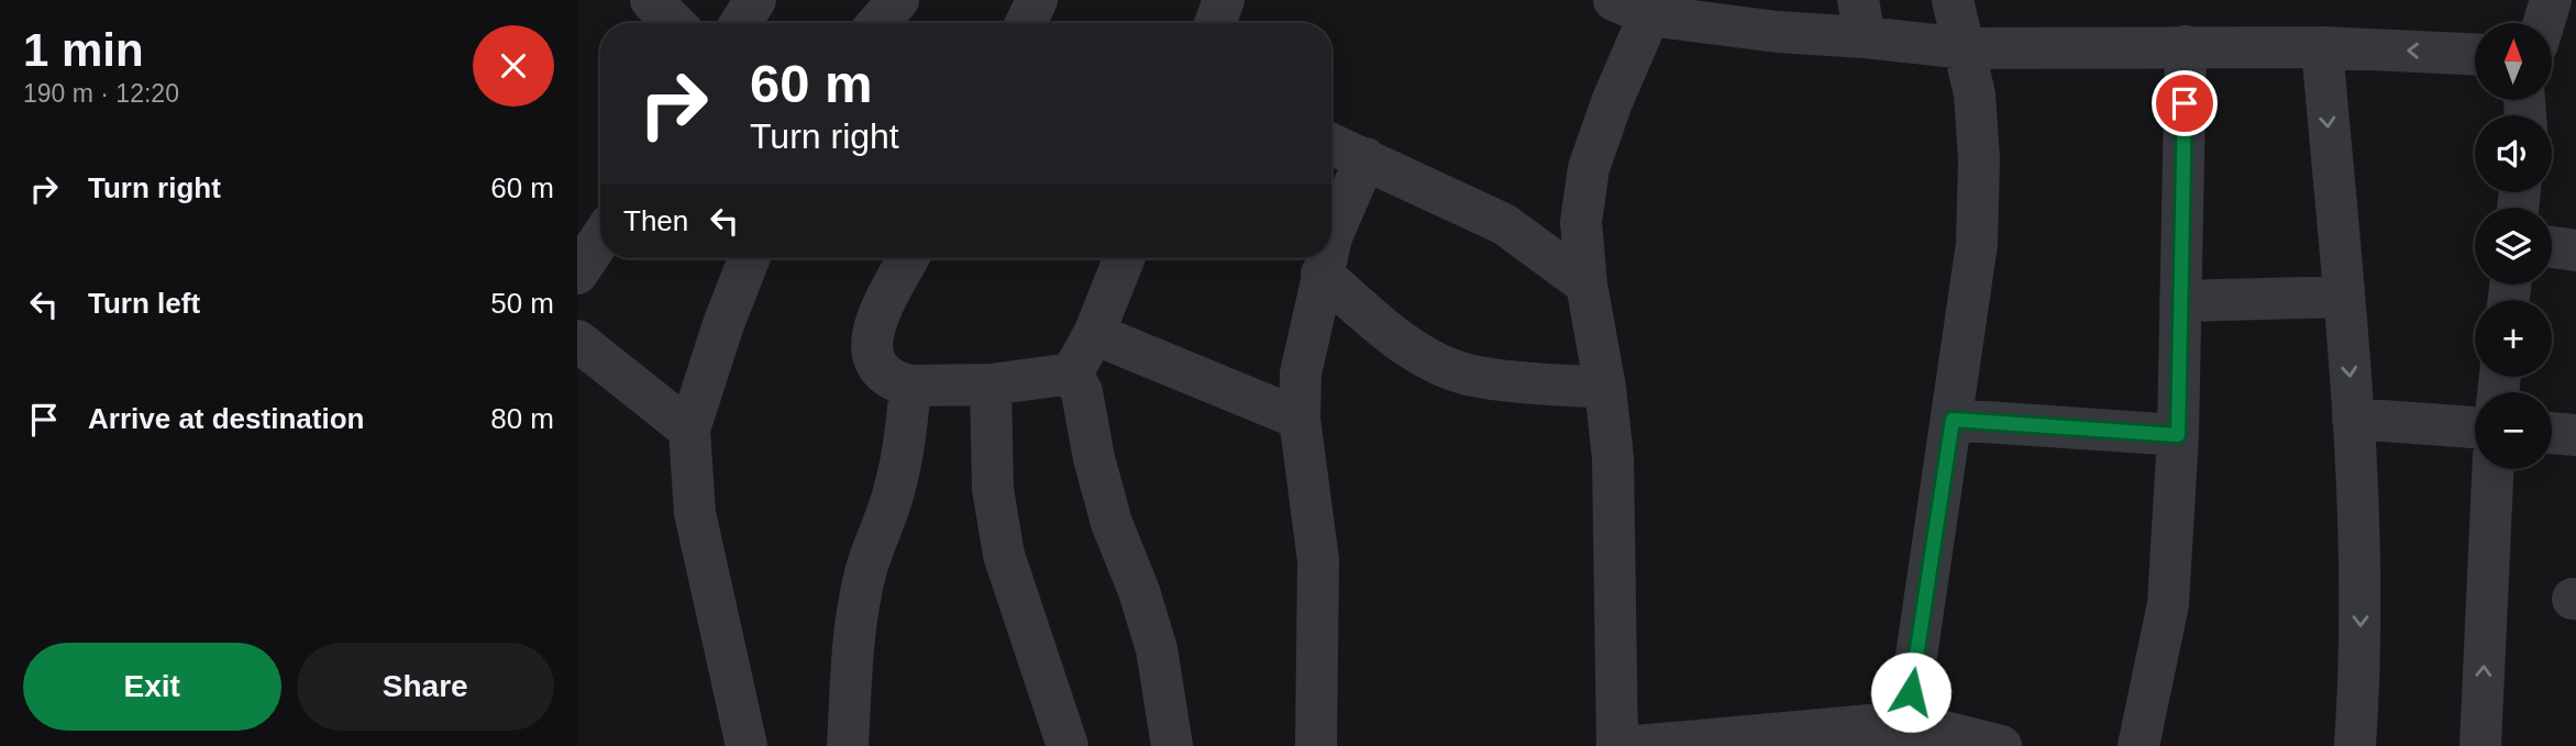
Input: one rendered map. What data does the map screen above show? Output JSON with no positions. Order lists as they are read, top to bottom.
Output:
{
  "north": "top",
  "page": {
    "heading": ["1 min", "190 m · 12:20"],
    "map_buttons": ["+", "−"],
    "turn": ["60 m", "Turn right"],
    "list": [
      {
        "name": "Turn right",
        "value": "60 m"
      },
      {
        "name": "Turn left",
        "value": "50 m"
      },
      {
        "name": "Arrive at destination",
        "value": "80 m"
      }
    ],
    "then": "Then",
    "buttons": ["Exit", "Share"]
  }
}
